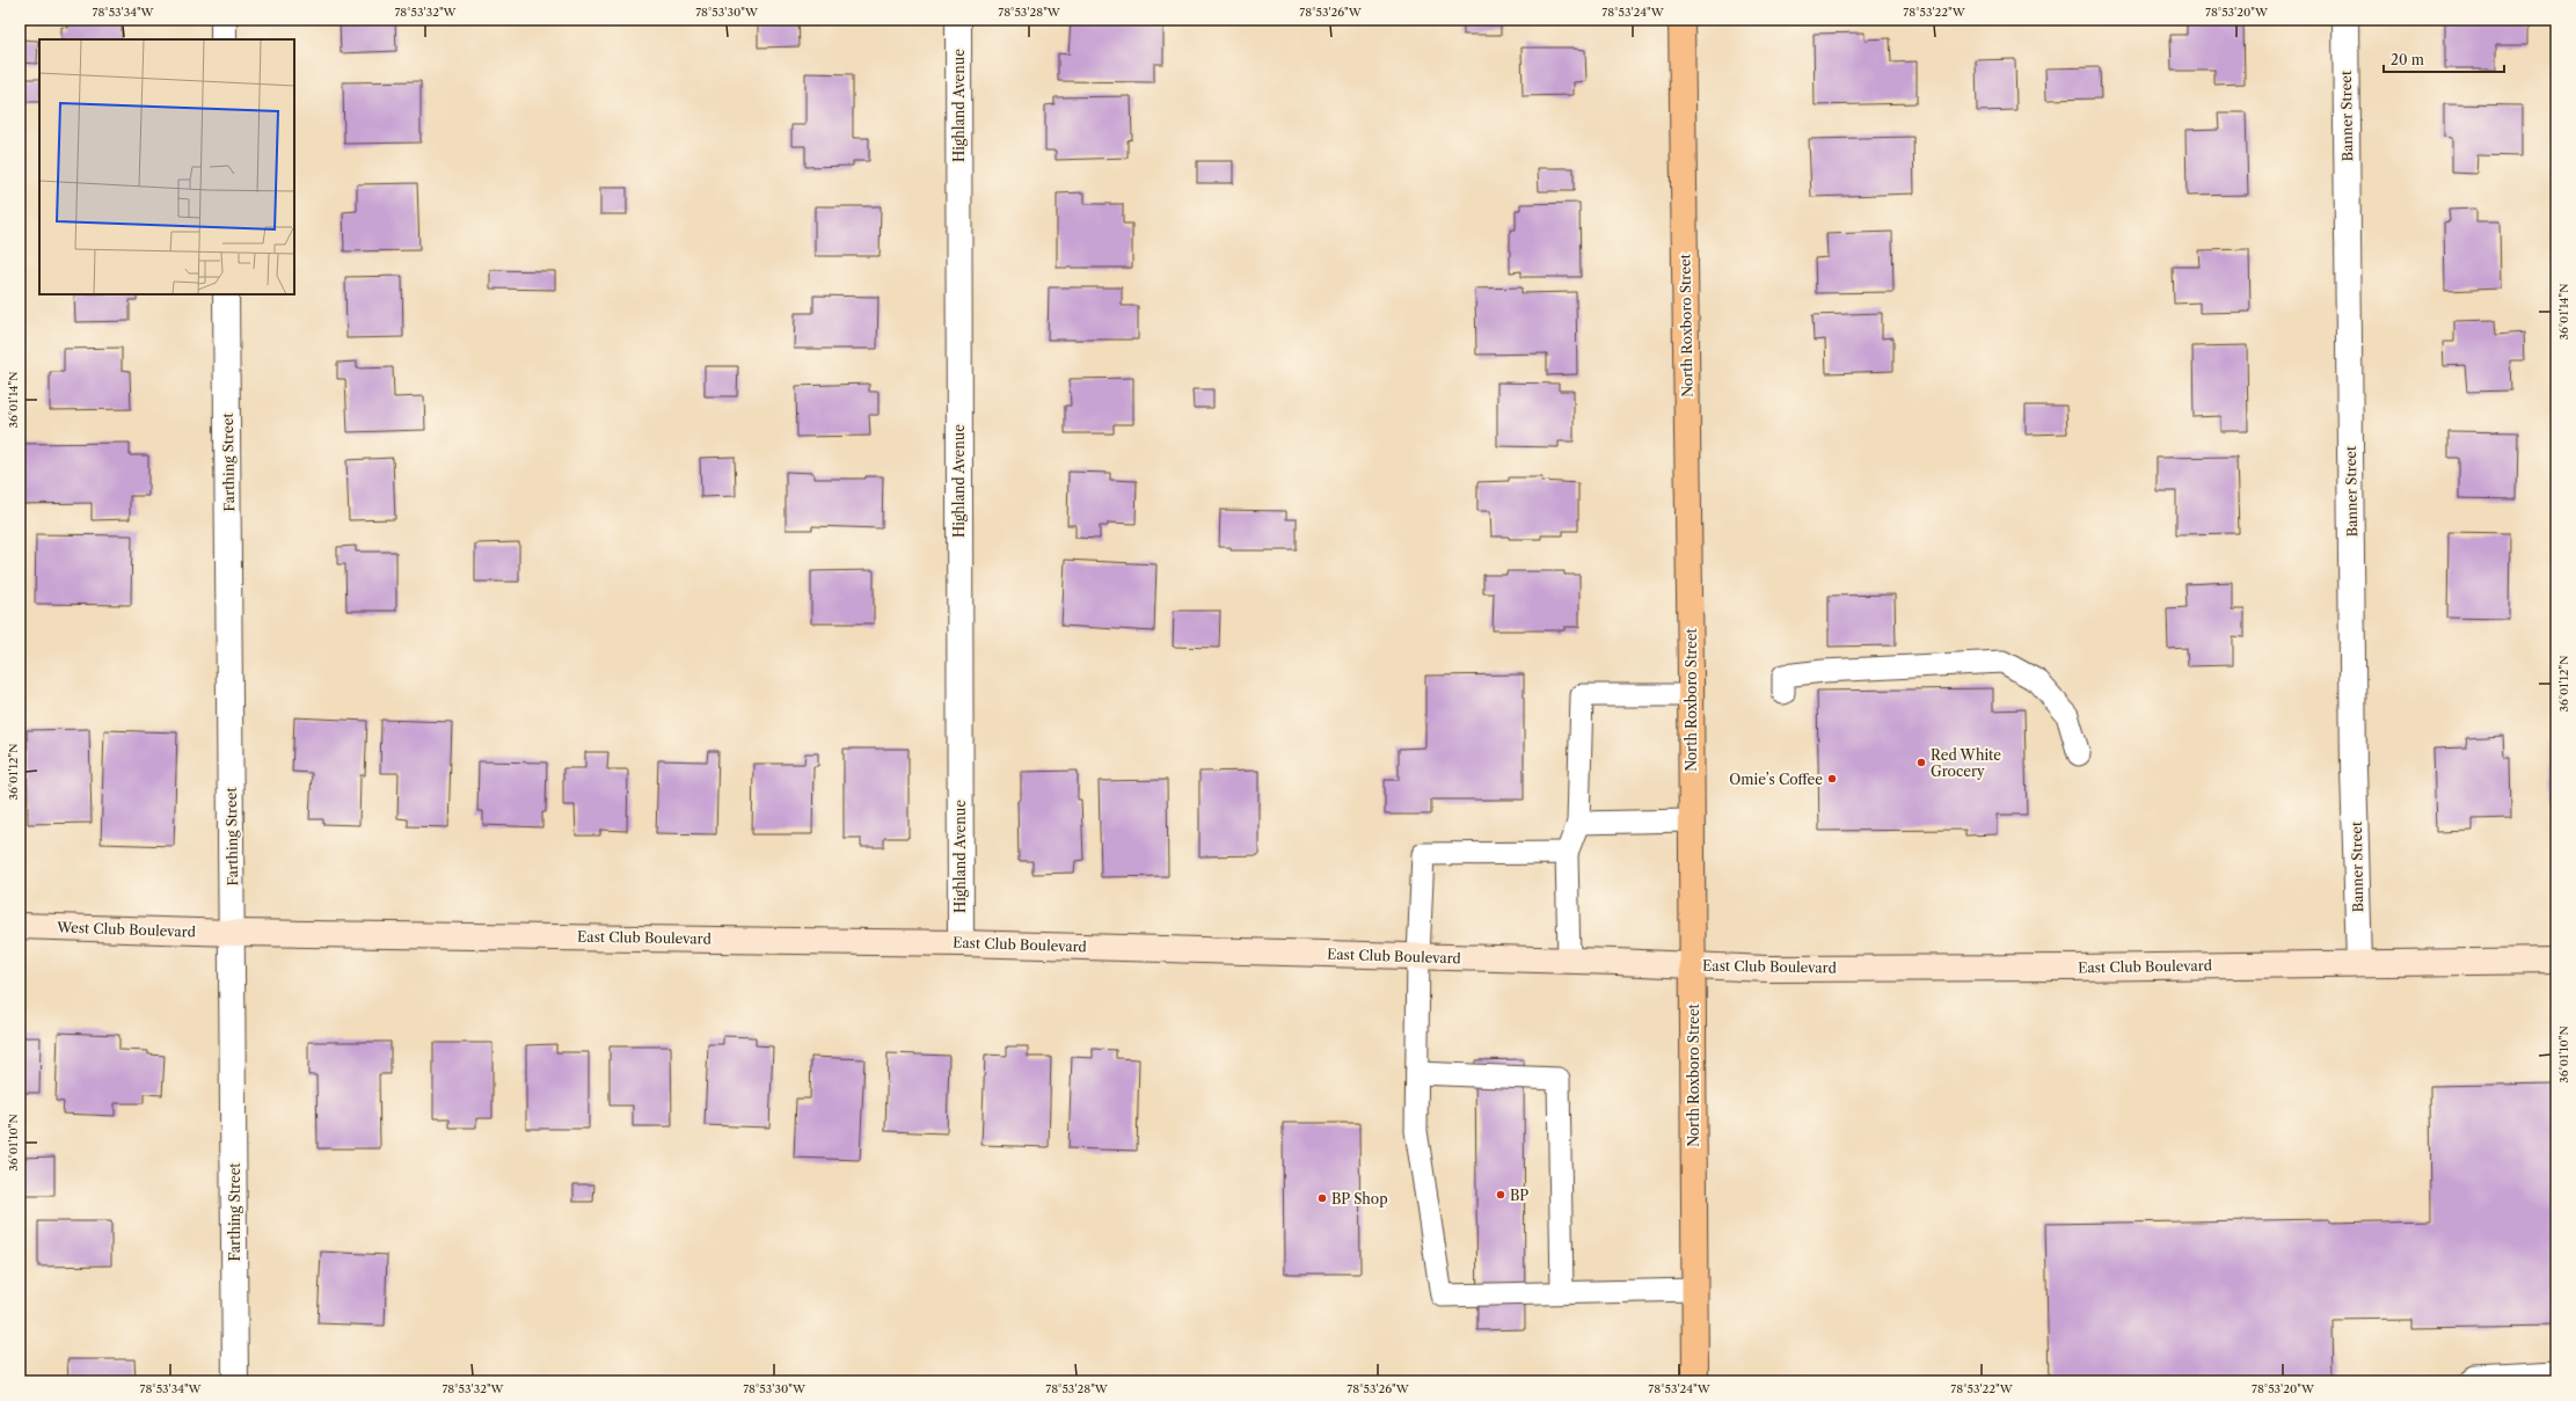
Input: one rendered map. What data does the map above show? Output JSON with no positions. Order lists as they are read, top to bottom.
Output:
{
  "streets": {
    "main road": ["North Roxboro Street"],
    "street": [
      "Highland Avenue",
      "Banner Street",
      "Farthing Street",
      "West Club Boulevard",
      "East Club Boulevard"
    ]
  },
  "crossings": [
    ["Highland Avenue", "East Club Boulevard"],
    ["Banner Street", "East Club Boulevard"],
    ["North Roxboro Street", "East Club Boulevard"],
    ["Farthing Street", "West Club Boulevard"],
    ["Farthing Street", "East Club Boulevard"],
    ["West Club Boulevard", "East Club Boulevard"]
  ],
  "places": [
    "Red White Grocery",
    "Omie’s Coffee",
    "BP",
    "BP Shop"
  ],
  "scale_bar": "20 m",
  "coordinates": [
    "78°53'34\"W",
    "78°53'32\"W",
    "78°53'30\"W",
    "78°53'28\"W",
    "78°53'26\"W",
    "78°53'24\"W",
    "78°53'22\"W",
    "78°53'20\"W",
    "36°01'14\"N",
    "36°01'12\"N",
    "36°01'10\"N"
  ]
}
